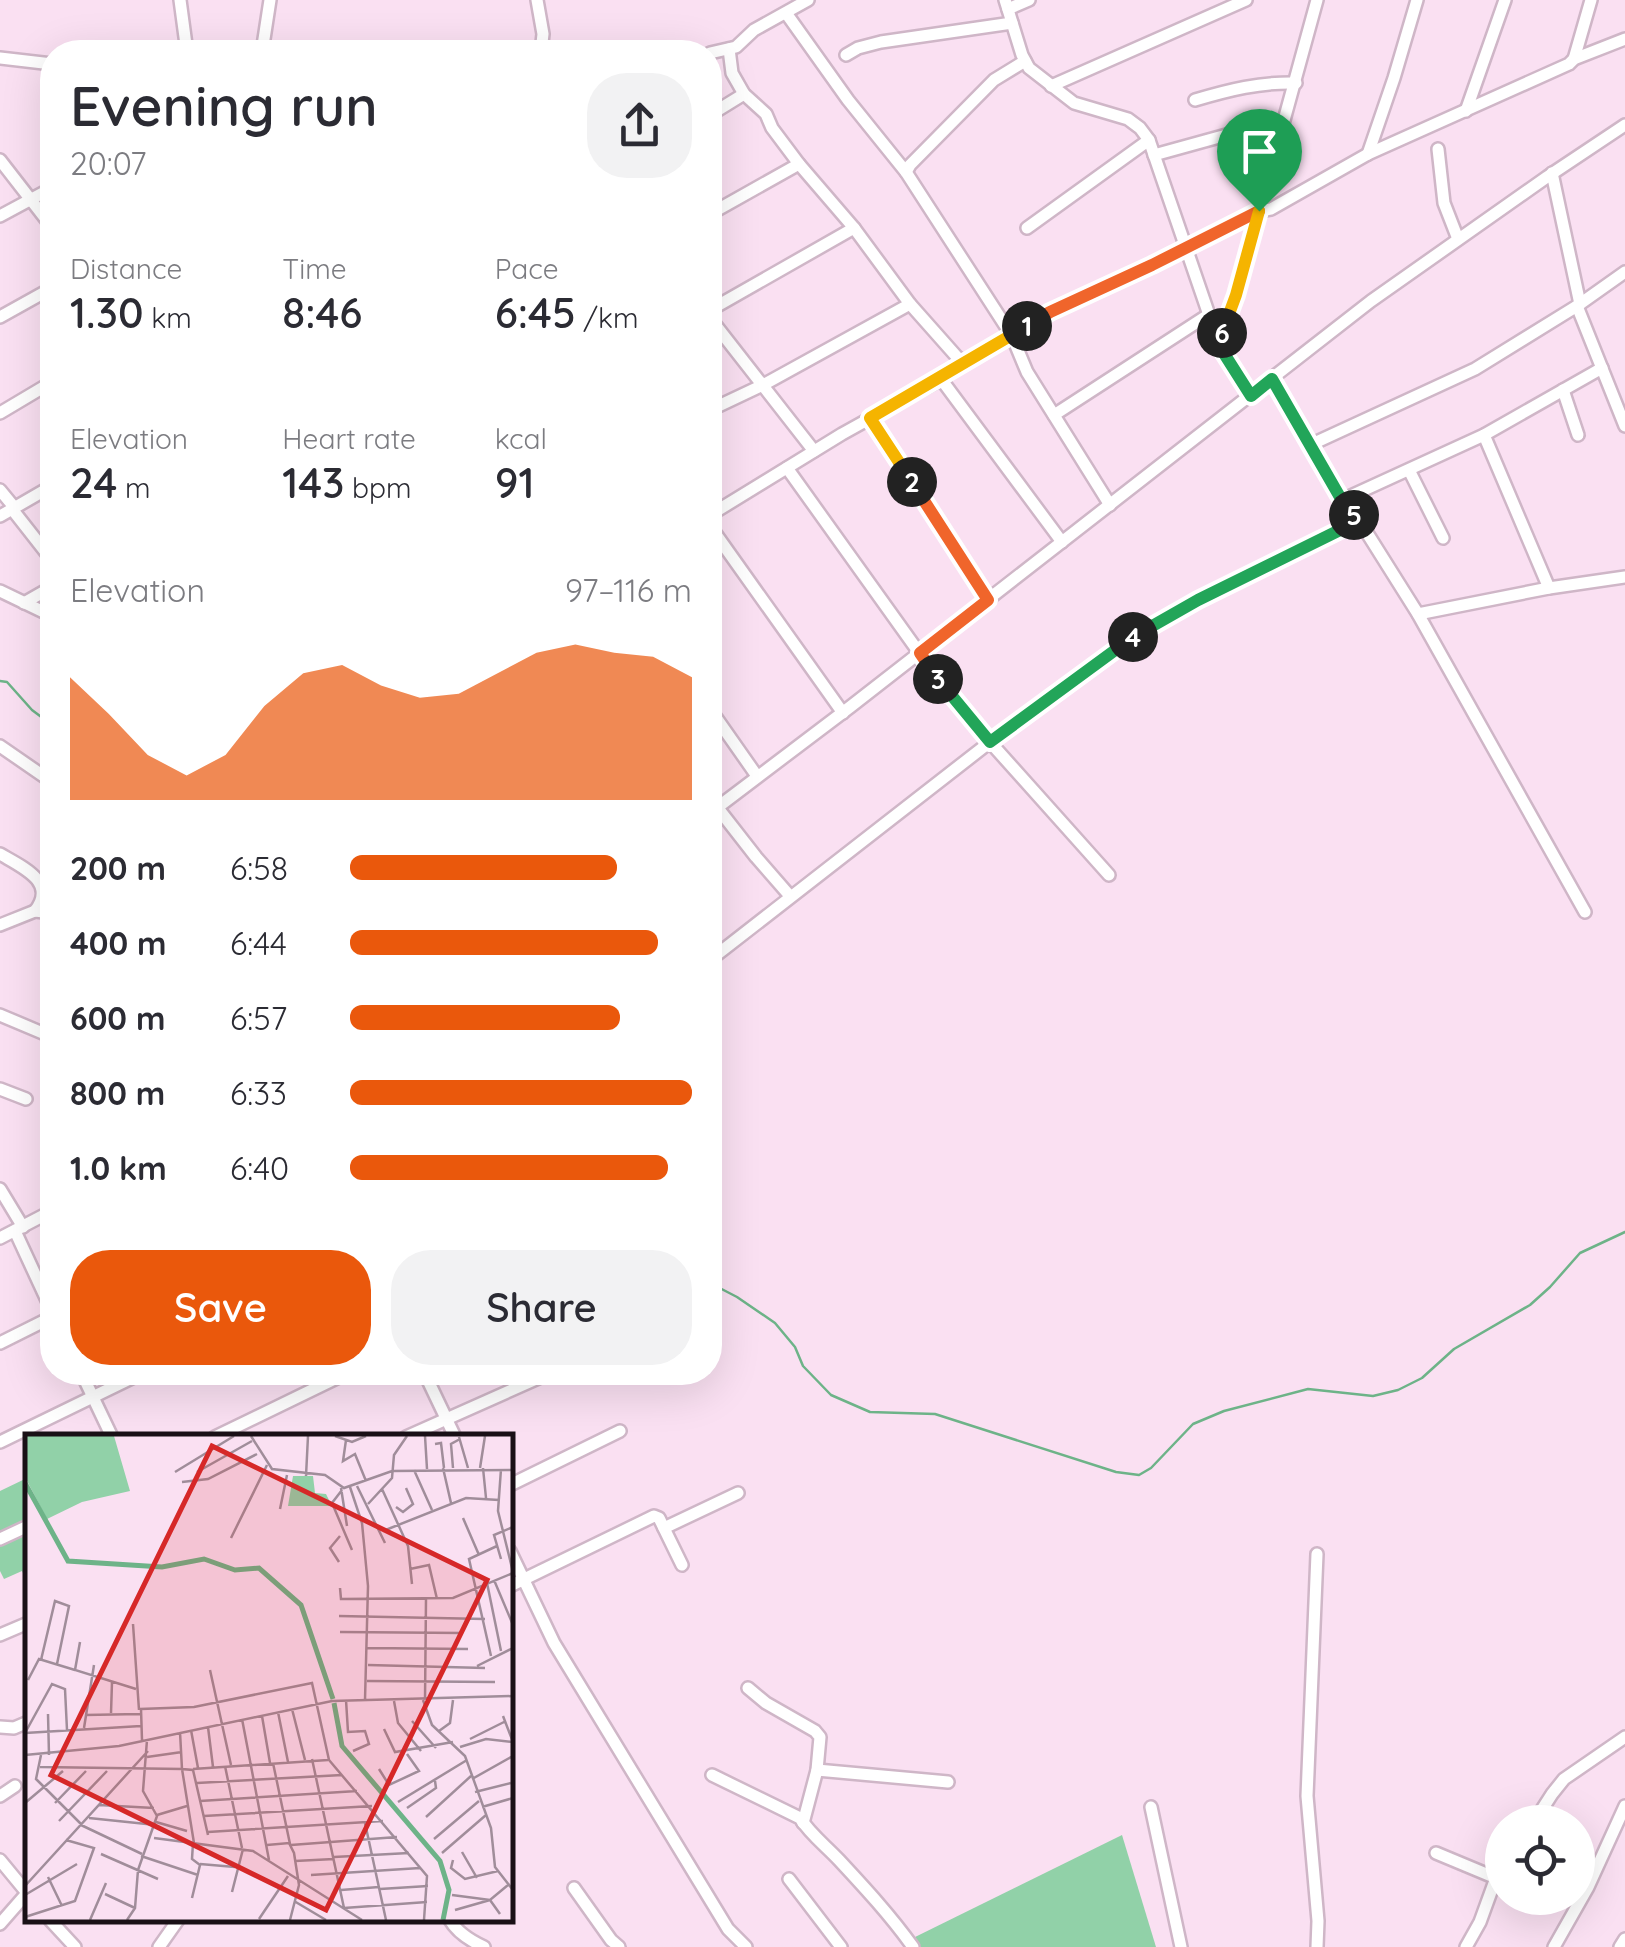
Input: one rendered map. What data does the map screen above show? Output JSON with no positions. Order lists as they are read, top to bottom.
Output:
{
  "page": {
    "heading": ["Evening run", "20:07"],
    "stats": [
      ["Distance", "1.30 km"],
      ["Time", "8:46"],
      ["Pace", "6:45 /km"],
      ["Elevation", "24 m"],
      ["Heart rate", "143 bpm"],
      ["kcal", "91"]
    ],
    "pins": [
      "1",
      "6",
      "2",
      "5",
      "4",
      "3"
    ],
    "chart": ["Elevation", "97–116 m"],
    "list": [
      {
        "name": "200 m",
        "note": "6:58"
      },
      {
        "name": "400 m",
        "note": "6:44"
      },
      {
        "name": "600 m",
        "note": "6:57"
      },
      {
        "name": "800 m",
        "note": "6:33"
      },
      {
        "name": "1.0 km",
        "note": "6:40"
      }
    ],
    "buttons": ["Save", "Share"]
  }
}
